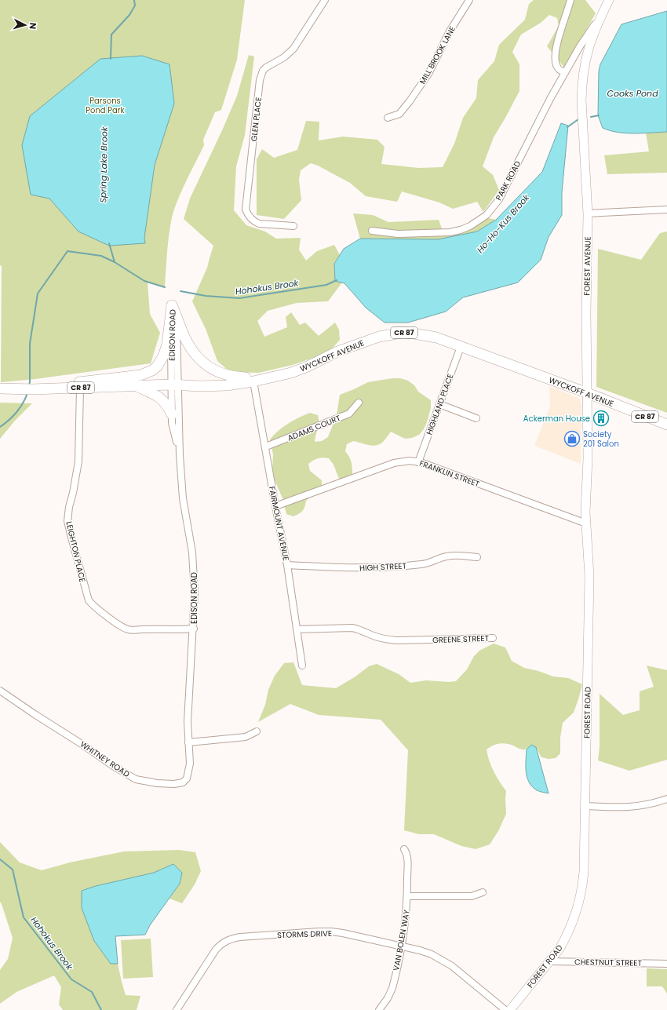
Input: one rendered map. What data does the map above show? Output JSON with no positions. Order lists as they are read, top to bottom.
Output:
{
  "streets": {
    "main road": [
      "FOREST AVENUE",
      "CR 87",
      "WYCKOFF AVENUE",
      "FOREST ROAD"
    ],
    "street": [
      "MILL BROOK LANE",
      "GLEN PLACE",
      "PARK ROAD",
      "EDISON ROAD",
      "HIGHLAND PLACE",
      "ADAMS COURT",
      "FRANKLIN STREET",
      "FAIRMOUNT AVENUE",
      "LEIGHTON PLACE",
      "HIGH STREET",
      "GREENE STREET",
      "WHITNEY ROAD",
      "STORMS DRIVE",
      "VAN BOLEN WAY",
      "CHESTNUT STREET"
    ]
  },
  "crossings": [
    ["PARK ROAD", "FOREST AVENUE"],
    ["FOREST AVENUE", "WYCKOFF AVENUE"],
    ["FOREST AVENUE", "FOREST ROAD"],
    ["EDISON ROAD", "WYCKOFF AVENUE"],
    ["EDISON ROAD", "LEIGHTON PLACE"],
    ["EDISON ROAD", "WHITNEY ROAD"],
    ["WYCKOFF AVENUE", "HIGHLAND PLACE"],
    ["WYCKOFF AVENUE", "FAIRMOUNT AVENUE"],
    ["WYCKOFF AVENUE", "LEIGHTON PLACE"],
    ["WYCKOFF AVENUE", "FOREST ROAD"],
    ["HIGHLAND PLACE", "FRANKLIN STREET"],
    ["ADAMS COURT", "FAIRMOUNT AVENUE"],
    ["FRANKLIN STREET", "FAIRMOUNT AVENUE"],
    ["FRANKLIN STREET", "FOREST ROAD"],
    ["FAIRMOUNT AVENUE", "HIGH STREET"],
    ["FAIRMOUNT AVENUE", "GREENE STREET"],
    ["FOREST ROAD", "CHESTNUT STREET"],
    ["STORMS DRIVE", "VAN BOLEN WAY"]
  ],
  "water": [
    "Cooks Pond",
    "Spring Lake Brook",
    "Ho-Ho-Kus Brook",
    "Hohokus Brook"
  ],
  "parks": ["Parsons Pond Park"],
  "places": {
    "building": ["Ackerman House"],
    "shop": ["Society 201 Salon"]
  },
  "north": "right"
}
